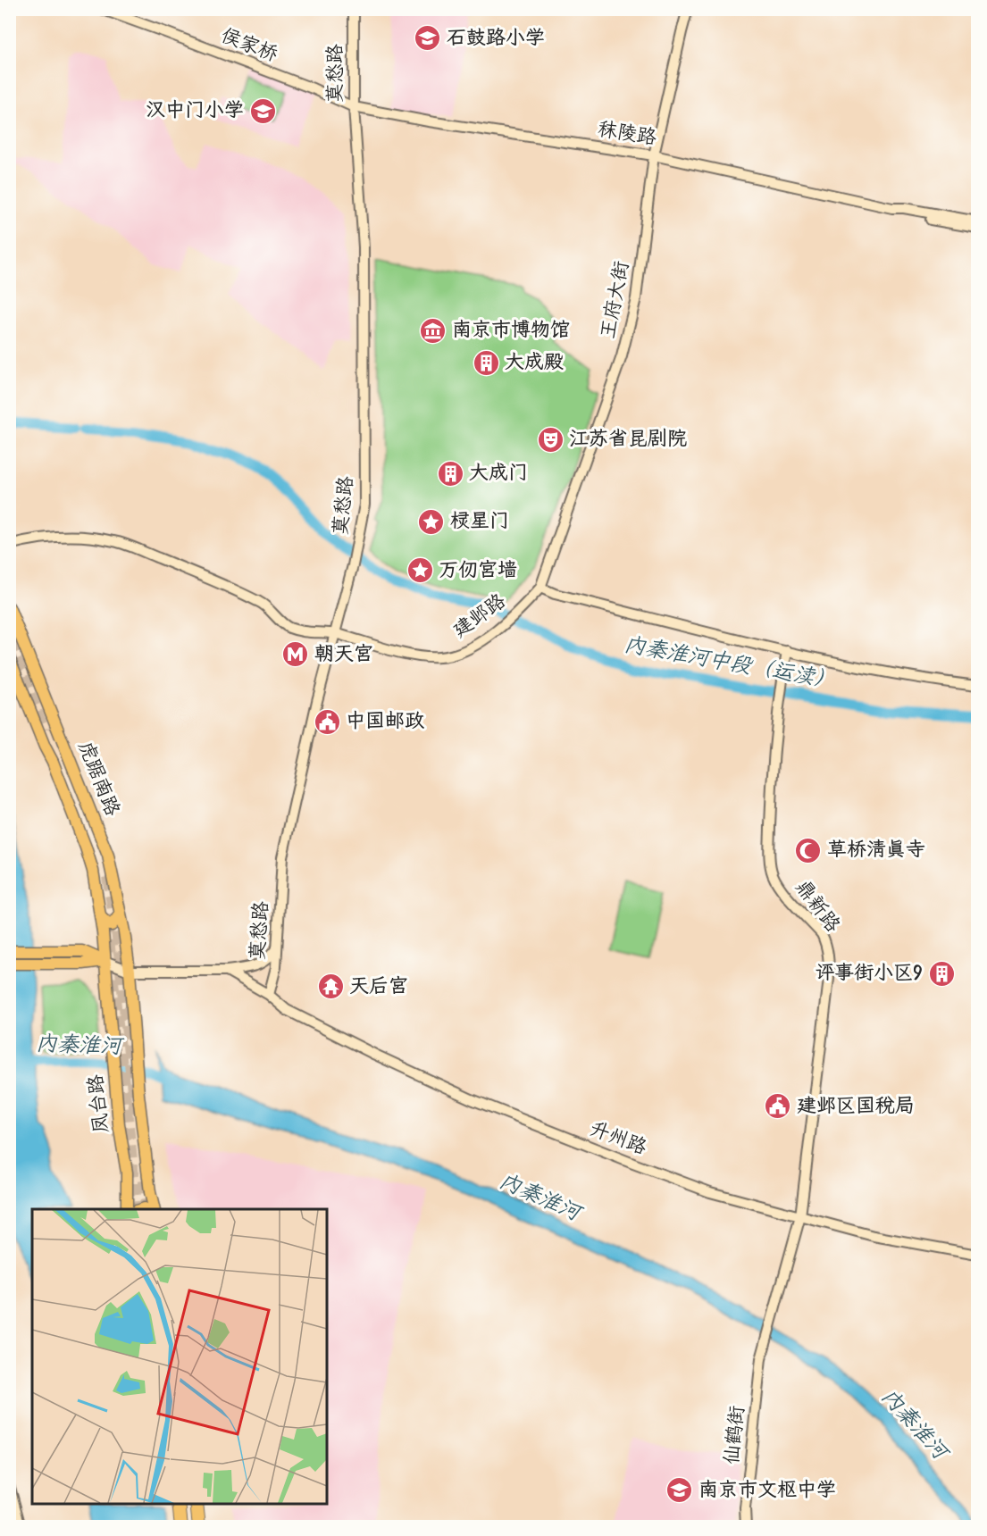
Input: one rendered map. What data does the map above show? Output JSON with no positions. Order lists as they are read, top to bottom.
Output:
{
  "streets": {
    "main road": [
      "侯家桥",
      "莫愁路",
      "秣陵路",
      "王府大街",
      "建邺路",
      "虎踞南路",
      "鼎新路",
      "凤台路",
      "升州路",
      "仙鹤街"
    ]
  },
  "crossings": [
    ["侯家桥", "莫愁路"],
    ["侯家桥", "秣陵路"],
    ["莫愁路", "秣陵路"],
    ["莫愁路", "建邺路"],
    ["莫愁路", "升州路"],
    ["秣陵路", "王府大街"],
    ["王府大街", "建邺路"],
    ["虎踞南路", "凤台路"],
    ["鼎新路", "升州路"],
    ["鼎新路", "仙鹤街"],
    ["升州路", "仙鹤街"]
  ],
  "water": ["内秦淮河中段（运渎）", "内秦淮河"],
  "places": {
    "school or university": ["石鼓路小学", "汉中门小学", "南京市文枢中学"],
    "museum": ["南京市博物馆"],
    "building": ["大成殿", "大成门", "评事街小区9"],
    "theatre": ["江苏省昆剧院"],
    "place": ["棂星门", "万仞宫墙"],
    "metro station": ["朝天宫"],
    "public building": ["中国邮政", "建邺区国税局"],
    "mosque": ["草桥清真寺"],
    "temple": ["天后宫"]
  }
}
